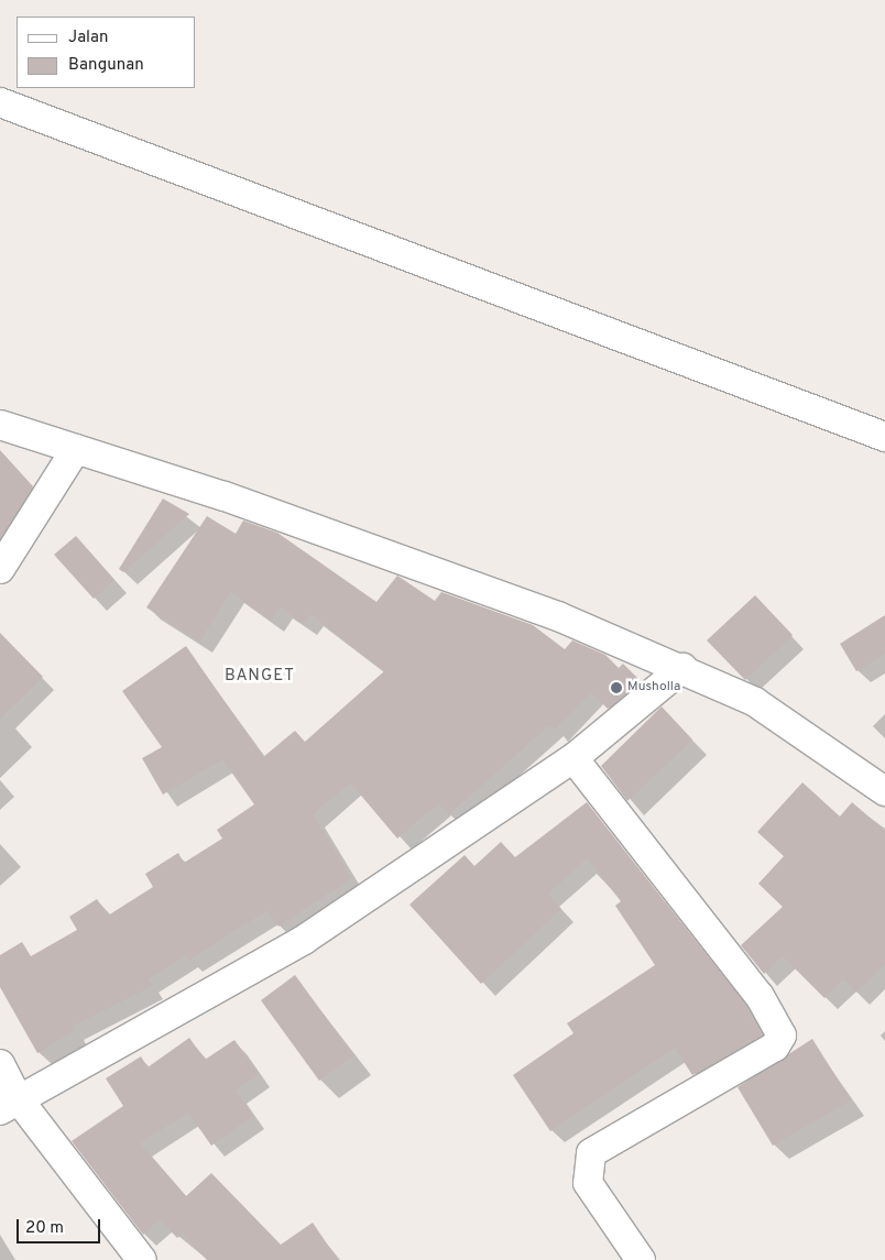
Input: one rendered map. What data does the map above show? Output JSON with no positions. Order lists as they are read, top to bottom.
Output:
{
  "districts": ["BANGET"],
  "places": ["Musholla"],
  "legend": ["Jalan", "Bangunan"],
  "scale_bar": "20 m"
}
